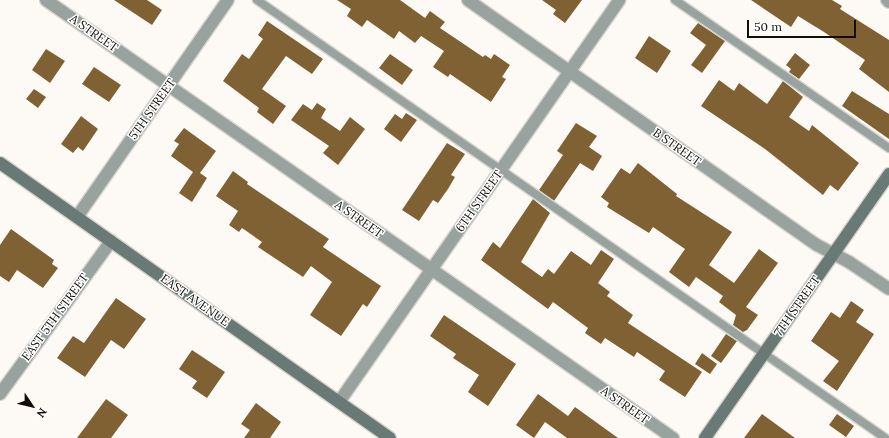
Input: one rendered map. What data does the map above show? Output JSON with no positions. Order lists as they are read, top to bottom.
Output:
{
  "streets": {
    "street": [
      "A STREET",
      "5TH STREET",
      "B STREET",
      "6TH STREET",
      "EAST AVENUE",
      "7TH STREET",
      "EAST 5TH STREET"
    ]
  },
  "crossings": [
    ["A STREET", "5TH STREET"],
    ["A STREET", "6TH STREET"],
    ["5TH STREET", "EAST AVENUE"],
    ["B STREET", "6TH STREET"],
    ["B STREET", "7TH STREET"],
    ["6TH STREET", "EAST AVENUE"],
    ["EAST AVENUE", "EAST 5TH STREET"]
  ],
  "scale_bar": "50 m",
  "north": "bottom right"
}
